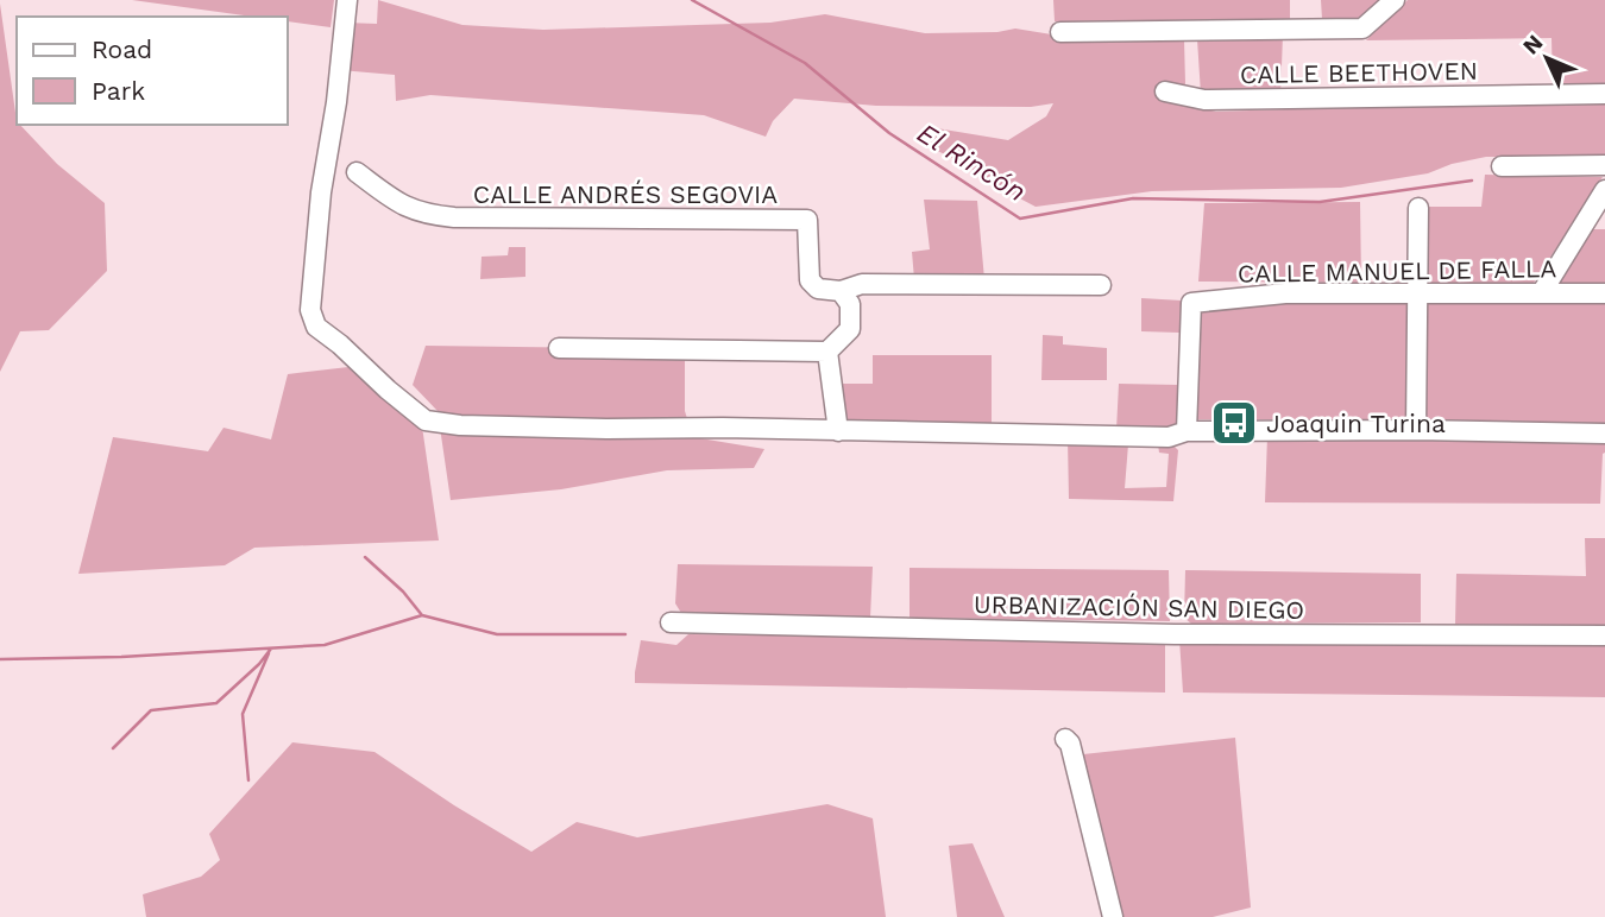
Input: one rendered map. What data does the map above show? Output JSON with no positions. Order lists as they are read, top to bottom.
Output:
{
  "streets": {
    "street": [
      "CALLE BEETHOVEN",
      "CALLE ANDRÉS SEGOVIA",
      "CALLE MANUEL DE FALLA",
      "URBANIZACIÓN SAN DIEGO"
    ]
  },
  "water": ["El Rincón"],
  "places": {
    "bus stop": ["Joaquin Turina"]
  },
  "legend": ["Road", "Park"],
  "north": "top left"
}
